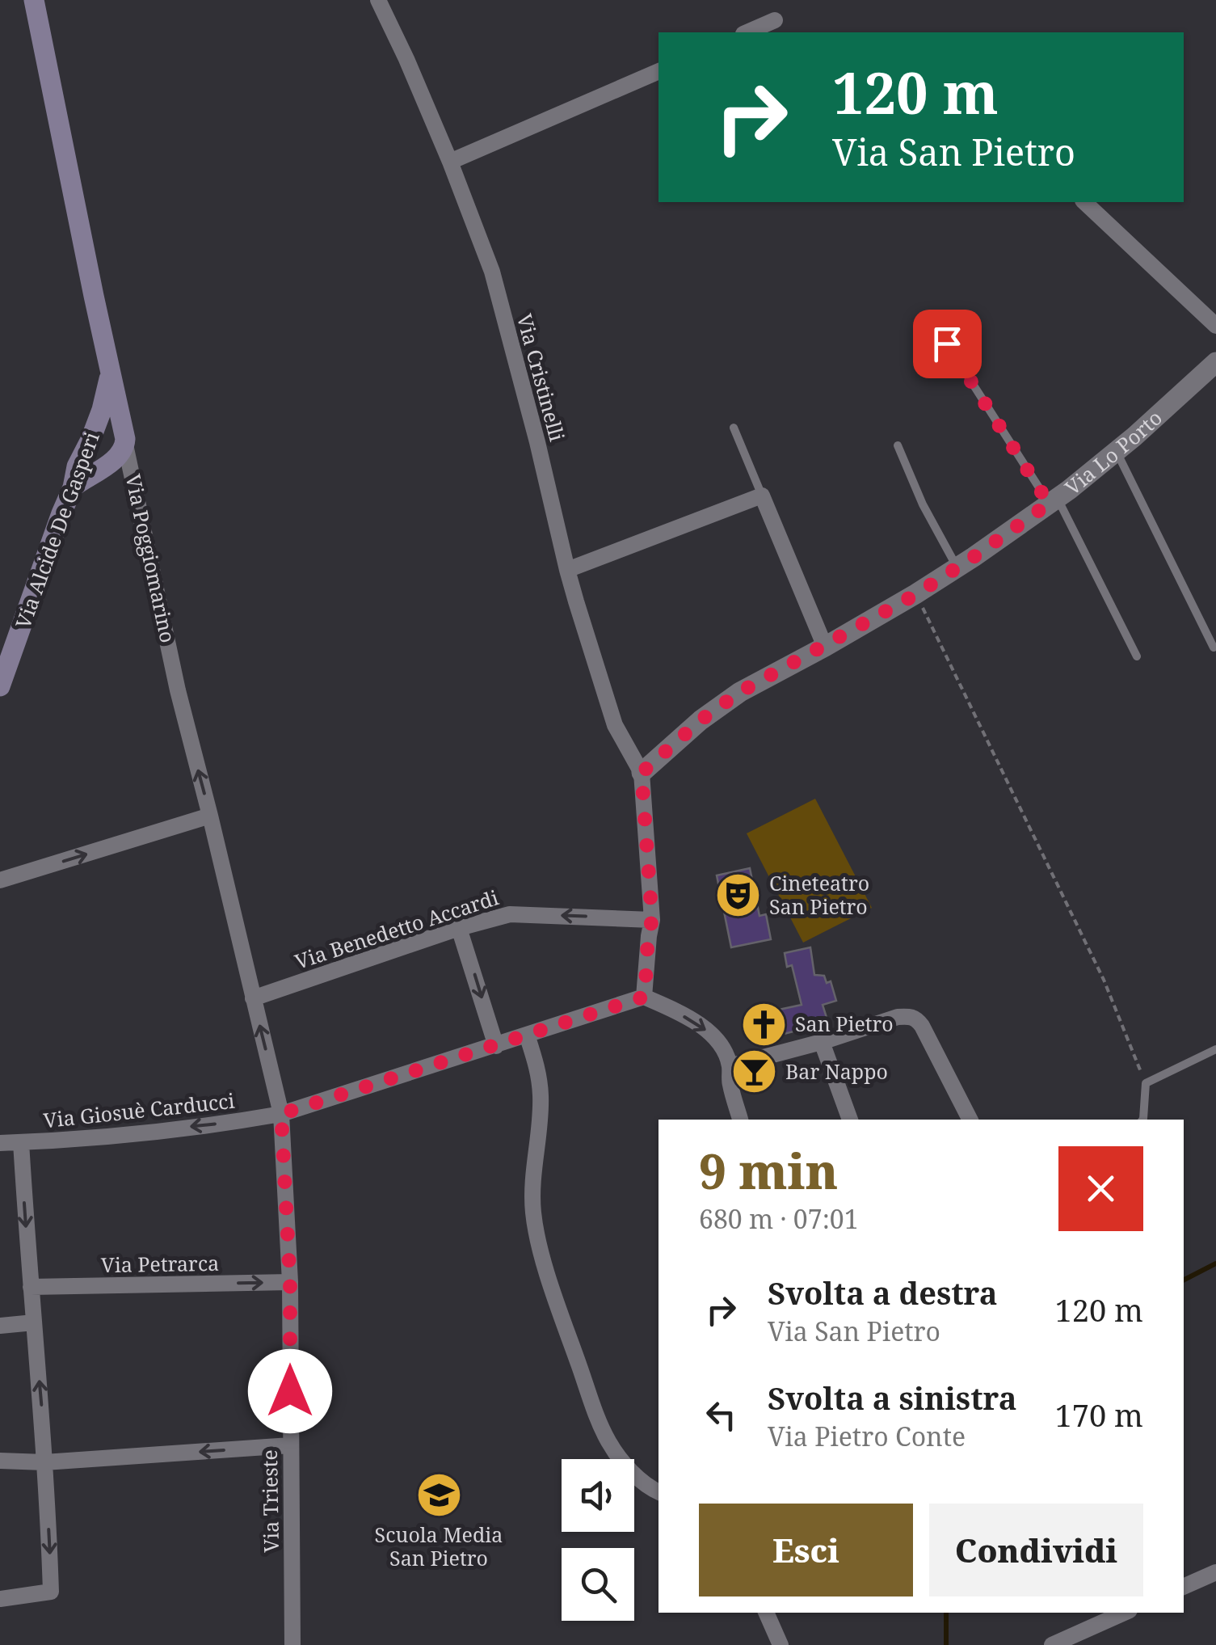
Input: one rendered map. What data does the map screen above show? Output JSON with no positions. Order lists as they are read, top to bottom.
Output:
{
  "streets": {
    "main road": ["Via Alcide De Gasperi", "Via Poggiomarino"],
    "street": [
      "Via Cristinelli",
      "Via Lo Porto",
      "Via Benedetto Accardi",
      "Via Giosuè Carducci",
      "Via Petrarca",
      "Via Trieste"
    ]
  },
  "crossings": [
    ["Via Cristinelli", "Via Lo Porto"],
    ["Via Alcide De Gasperi", "Via Poggiomarino"],
    ["Via Poggiomarino", "Via Benedetto Accardi"],
    ["Via Poggiomarino", "Via Giosuè Carducci"],
    ["Via Poggiomarino", "Via Trieste"],
    ["Via Giosuè Carducci", "Via Trieste"],
    ["Via Petrarca", "Via Trieste"]
  ],
  "one_way": [
    "Via Poggiomarino",
    "Via Benedetto Accardi",
    "Via Giosuè Carducci",
    "Via Petrarca"
  ],
  "places": {
    "theatre": ["Cineteatro San Pietro"],
    "church": ["San Pietro"],
    "bar": ["Bar Nappo"],
    "school or university": ["Scuola Media San Pietro"]
  },
  "page": {
    "turn": ["120 m", "Via San Pietro"],
    "heading": ["9 min", "680 m · 07:01"],
    "list": [
      {
        "name": "Svolta a destra",
        "note": "Via San Pietro",
        "value": "120 m"
      },
      {
        "name": "Svolta a sinistra",
        "note": "Via Pietro Conte",
        "value": "170 m"
      }
    ],
    "buttons": ["Esci", "Condividi"]
  }
}
